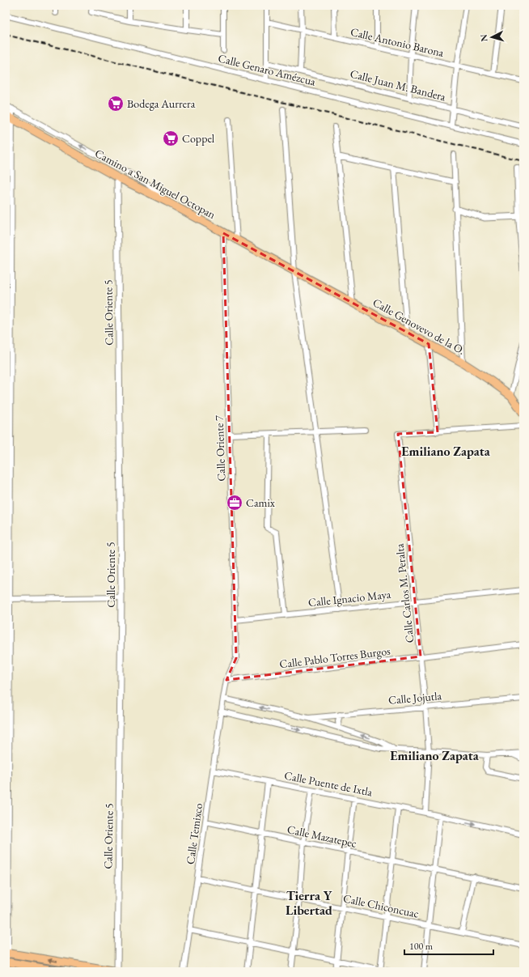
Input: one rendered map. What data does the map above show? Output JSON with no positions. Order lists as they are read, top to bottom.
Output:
{
  "streets": {
    "main road": ["Camino a San Miguel Octopan", "Calle Genovevo de la O."],
    "street": [
      "Calle Antonio Barona",
      "Calle Genaro Amézcua",
      "Calle Juan M. Bandera",
      "Calle Oriente 5",
      "Calle Oriente 7",
      "Calle Carlos M. Peralta",
      "Calle Ignacio Maya",
      "Calle Pablo Torres Burgos",
      "Calle Jojutla",
      "Calle Puente de Ixtla",
      "Calle Temixco",
      "Calle Mazatepec",
      "Calle Chiconcuac"
    ]
  },
  "crossings": [
    ["Camino a San Miguel Octopan", "Calle Oriente 5"],
    ["Camino a San Miguel Octopan", "Calle Genovevo de la O."],
    ["Camino a San Miguel Octopan", "Calle Oriente 7"],
    ["Calle Oriente 7", "Calle Ignacio Maya"],
    ["Calle Oriente 7", "Calle Pablo Torres Burgos"],
    ["Calle Oriente 7", "Calle Temixco"],
    ["Calle Carlos M. Peralta", "Calle Ignacio Maya"],
    ["Calle Carlos M. Peralta", "Calle Pablo Torres Burgos"],
    ["Calle Carlos M. Peralta", "Calle Jojutla"],
    ["Calle Carlos M. Peralta", "Calle Puente de Ixtla"],
    ["Calle Puente de Ixtla", "Calle Temixco"],
    ["Calle Temixco", "Calle Mazatepec"],
    ["Calle Temixco", "Calle Chiconcuac"]
  ],
  "districts": ["Emiliano Zapata", "Emiliano Zapata", "Tierra Y Libertad"],
  "places": {
    "supermarket": ["Bodega Aurrera", "Coppel"],
    "office": ["Camix"]
  },
  "scale_bar": "100 m",
  "north": "left"
}
